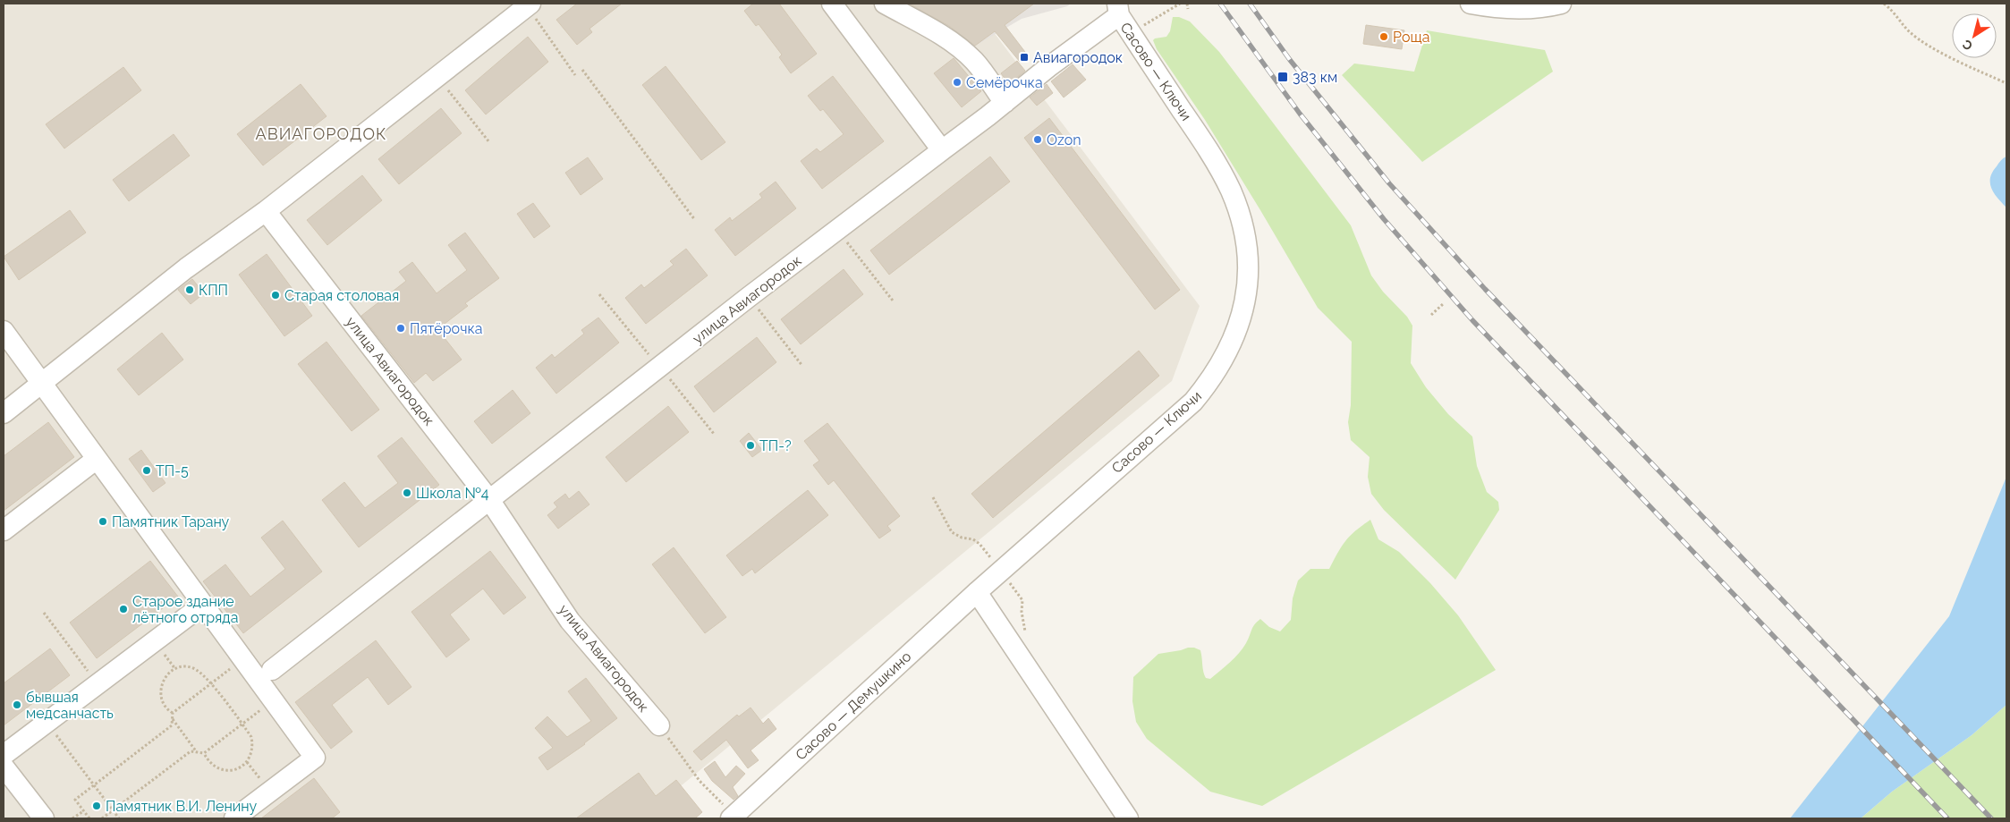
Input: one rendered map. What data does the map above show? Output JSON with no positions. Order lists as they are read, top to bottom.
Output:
{
  "streets": {
    "street": ["Сасово — Ключи", "улица Авиагородок", "Сасово — Демушкино"]
  },
  "crossings": [
    ["Сасово — Ключи", "улица Авиагородок"],
    ["Сасово — Ключи", "Сасово — Демушкино"]
  ],
  "districts": ["АВИАГОРОДОК"],
  "places": {
    "other": [
      "Роща",
      "Семёрочка",
      "Ozon",
      "КПП",
      "Старая столовая",
      "Пятёрочка",
      "ТП-?",
      "ТП-5",
      "Школа №4",
      "Памятник Тарану",
      "Старое здание лётного отряда",
      "бывшая медсанчасть",
      "Памятник В.И. Ленину"
    ],
    "transit": ["Авиагородок", "383 км"]
  },
  "north": "bottom left"
}
